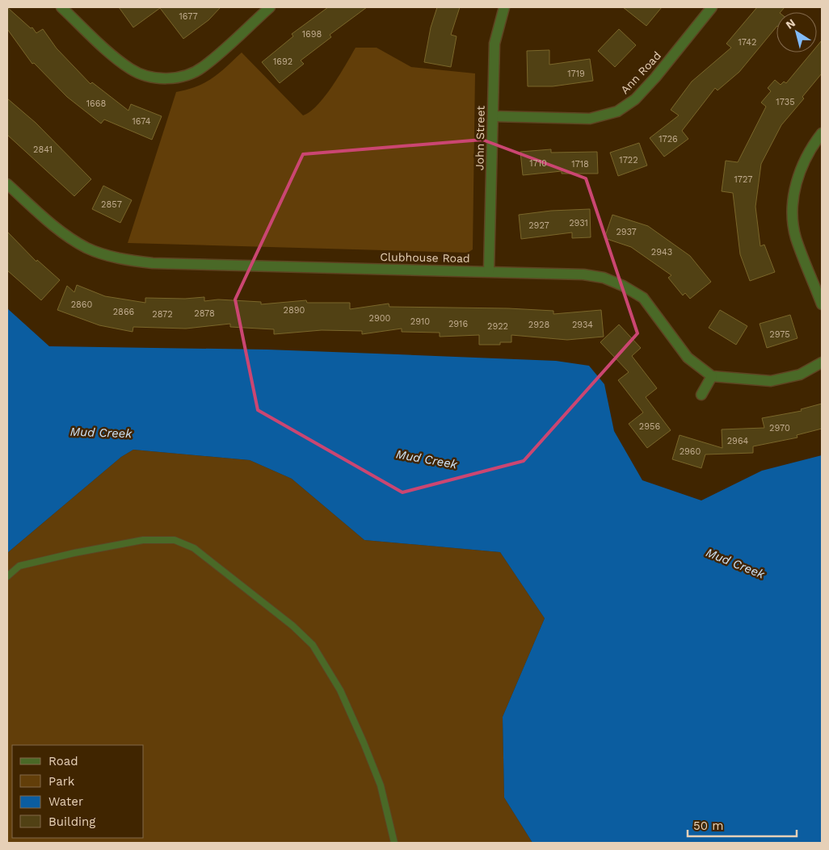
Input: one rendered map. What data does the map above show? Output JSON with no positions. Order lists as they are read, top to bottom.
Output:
{
  "streets": {
    "street": ["Ann Road", "John Street", "Clubhouse Road"]
  },
  "crossings": [
    ["Ann Road", "John Street"],
    ["John Street", "Clubhouse Road"]
  ],
  "water": ["Mud Creek"],
  "house_numbers": [
    "1677",
    "1698",
    "1742",
    "1692",
    "1719",
    "1735",
    "1668",
    "1674",
    "1726",
    "2841",
    "1722",
    "1710",
    "1718",
    "1727",
    "2857",
    "2931",
    "2927",
    "2937",
    "2943",
    "2860",
    "2890",
    "2866",
    "2878",
    "2872",
    "2900",
    "2910",
    "2916",
    "2928",
    "2934",
    "2922",
    "2975",
    "2956",
    "2970",
    "2964",
    "2960"
  ],
  "legend": [
    "Road",
    "Park",
    "Water",
    "Building"
  ],
  "scale_bar": "50 m",
  "north": "top left"
}
